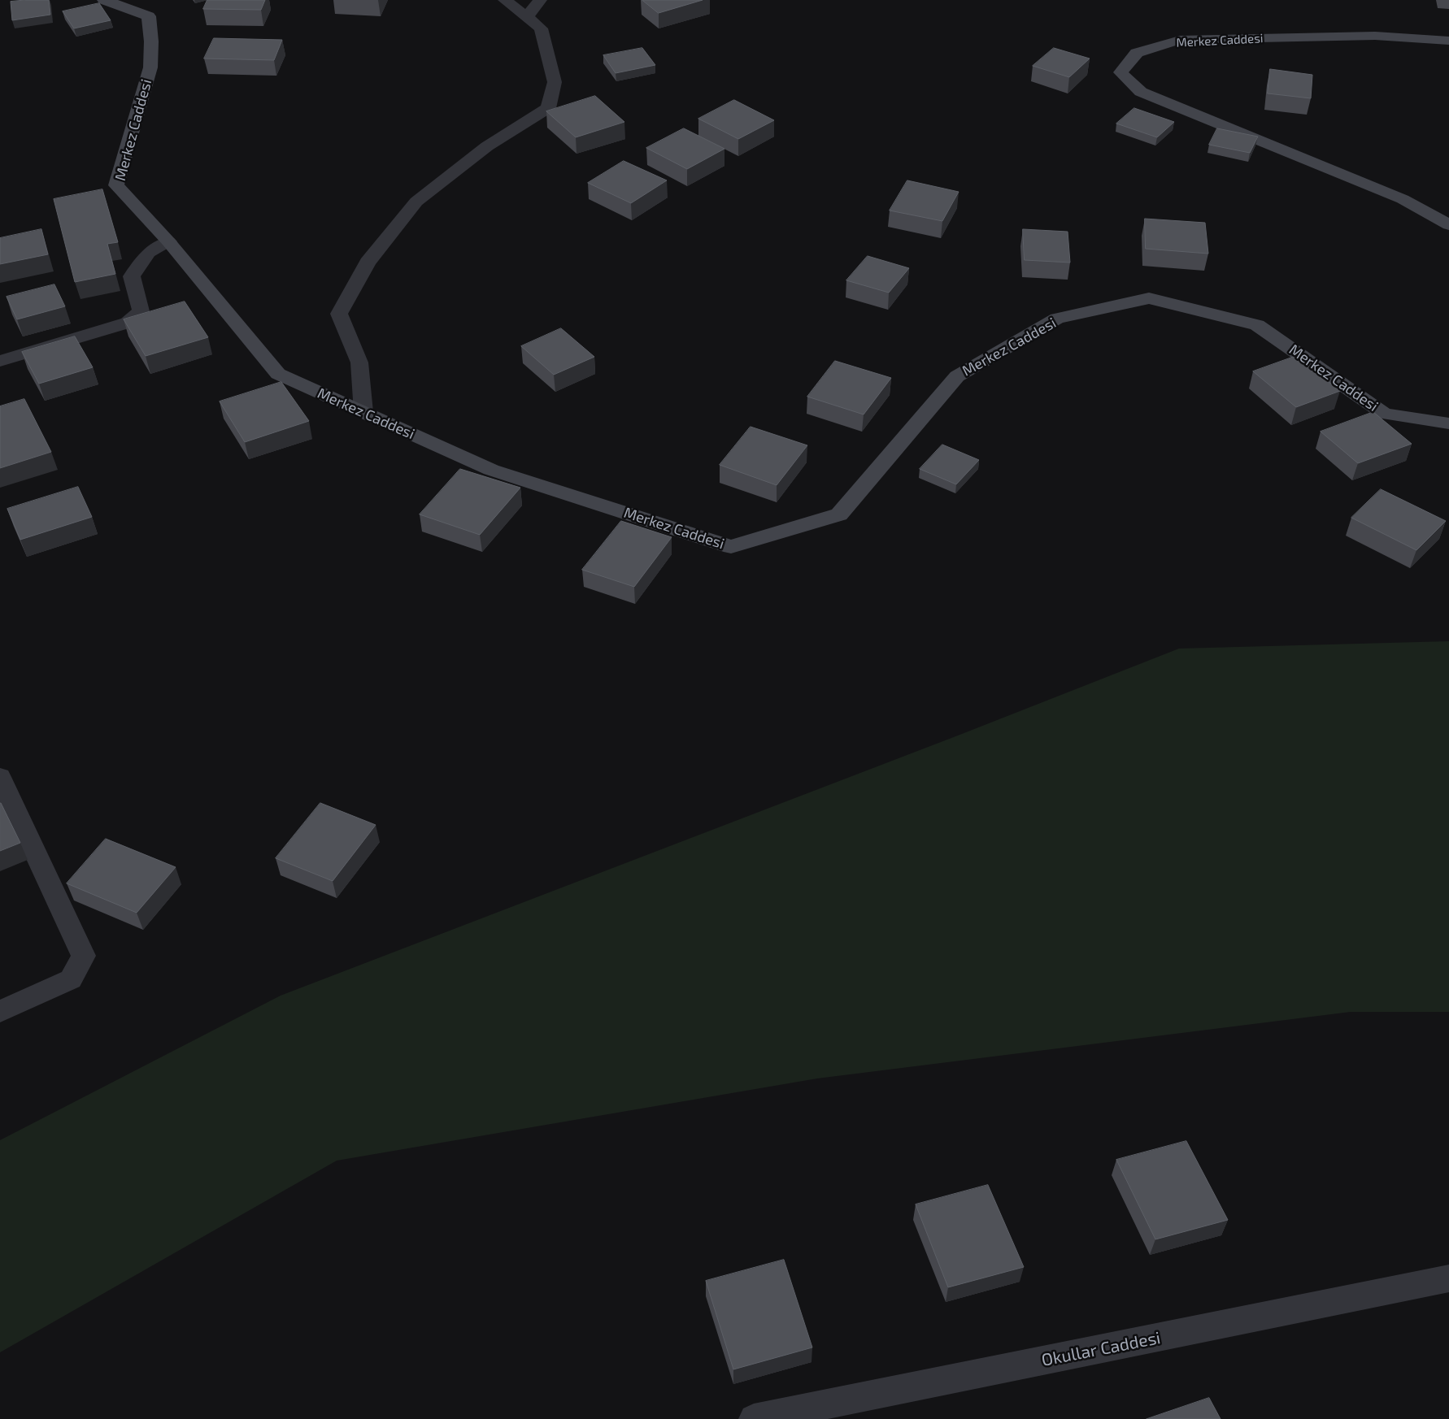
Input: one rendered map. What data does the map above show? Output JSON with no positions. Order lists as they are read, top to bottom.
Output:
{
  "streets": {
    "street": ["Merkez Caddesi", "Okullar Caddesi"]
  }
}
